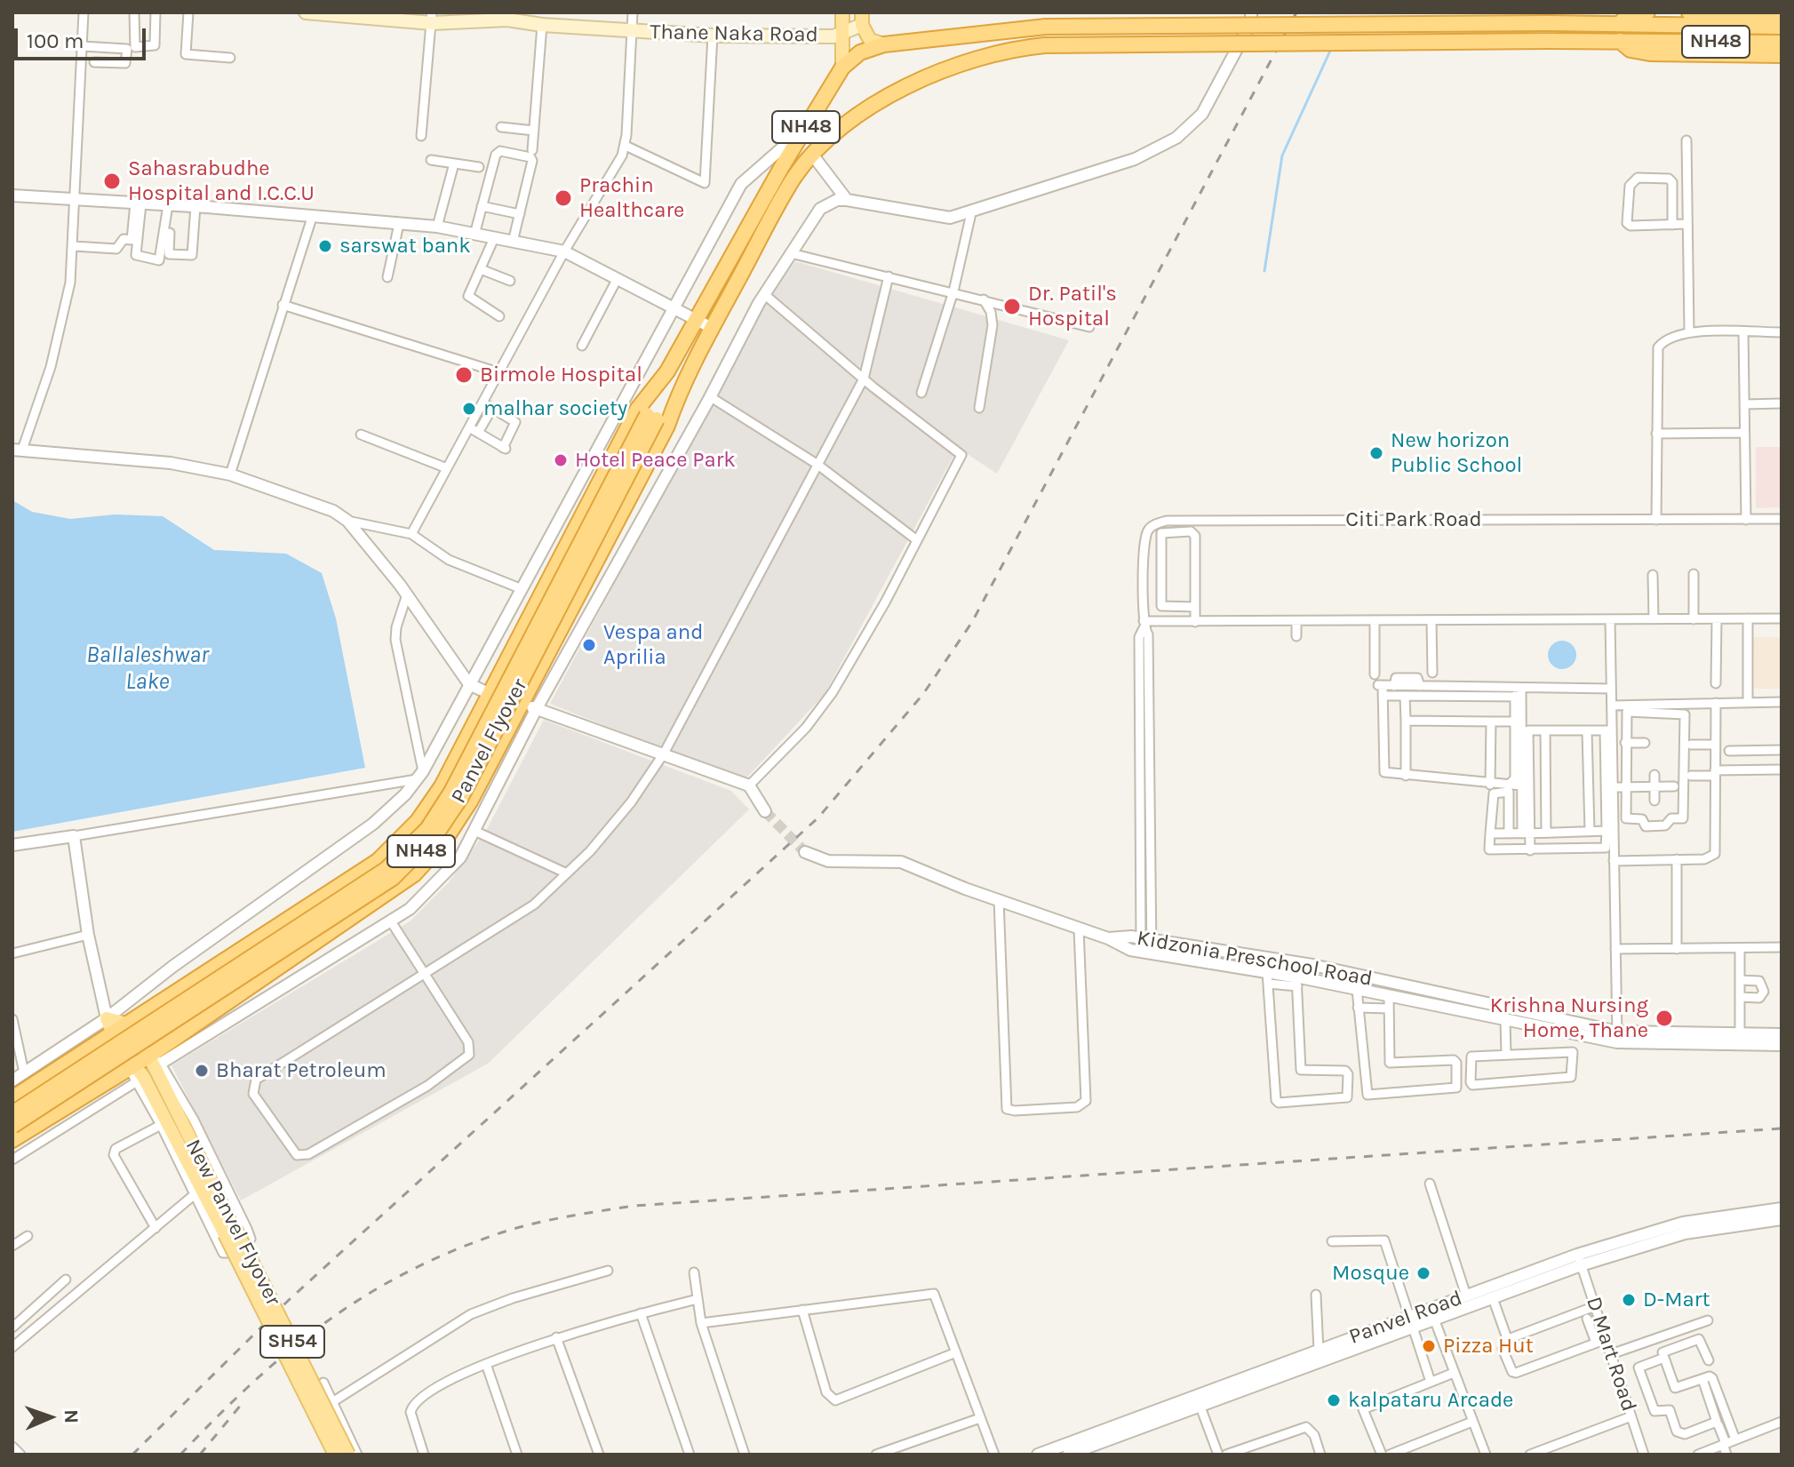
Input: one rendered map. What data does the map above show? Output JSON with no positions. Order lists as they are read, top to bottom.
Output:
{
  "streets": {
    "highway": ["NH48", "Panvel Flyover"],
    "main road": ["Thane Naka Road", "New Panvel Flyover", "SH54"],
    "street": [
      "Citi Park Road",
      "Kidzonia Preschool Road",
      "Panvel Road",
      "D Mart Road"
    ]
  },
  "crossings": [
    ["NH48", "Panvel Flyover"],
    ["New Panvel Flyover", "SH54"],
    ["Panvel Road", "D Mart Road"]
  ],
  "water": ["Ballaleshwar Lake"],
  "places": [
    "Sahasrabudhe Hospital and I.C.C.U",
    "Prachin Healthcare",
    "sarswat bank",
    "Dr. Patil's Hospital",
    "Birmole Hospital",
    "malhar society",
    "New horizon Public School",
    "Hotel Peace Park",
    "Vespa and Aprilia",
    "Krishna Nursing Home, Thane",
    "Bharat Petroleum",
    "Mosque",
    "D-Mart",
    "Pizza Hut",
    "kalpataru Arcade"
  ],
  "scale_bar": "100 m",
  "north": "right"
}
